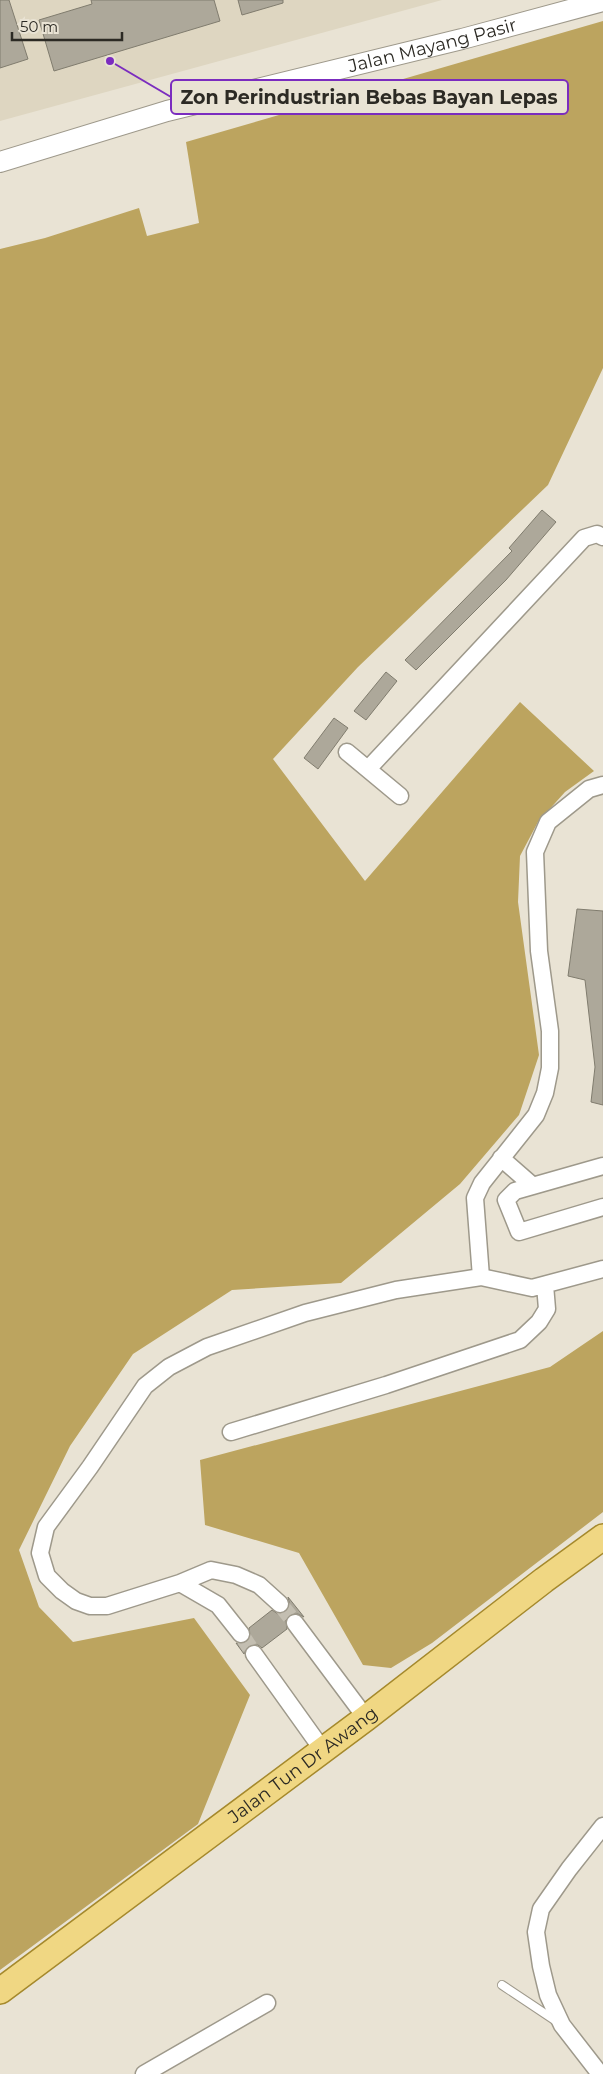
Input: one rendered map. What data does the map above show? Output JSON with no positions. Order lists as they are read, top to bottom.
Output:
{
  "streets": {
    "main road": ["Jalan Tun Dr Awang"],
    "street": ["Jalan Mayang Pasir"]
  },
  "places": ["Zon Perindustrian Bebas Bayan Lepas"],
  "scale_bar": "50 m"
}
